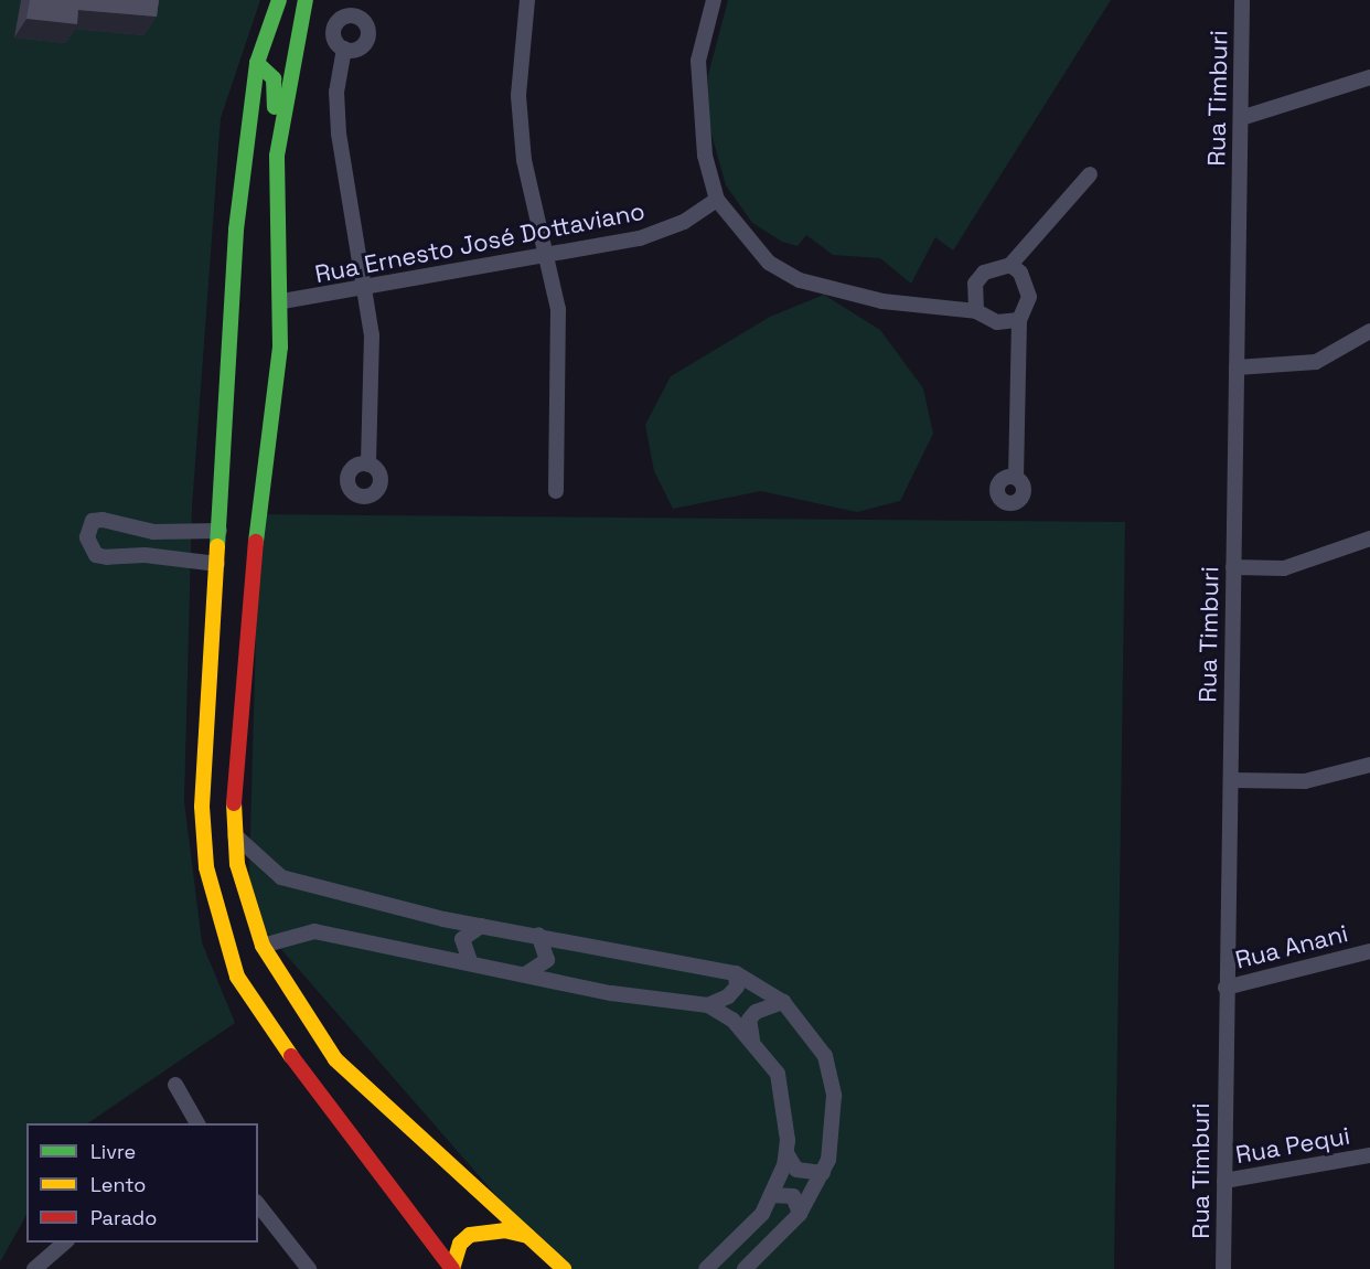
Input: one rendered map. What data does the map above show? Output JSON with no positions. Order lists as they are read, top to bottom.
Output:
{
  "streets": {
    "street": [
      "Rua Timburi",
      "Rua Ernesto José Dottaviano",
      "Rua Anani",
      "Rua Pequi"
    ]
  },
  "crossings": [
    ["Rua Timburi", "Rua Anani"],
    ["Rua Timburi", "Rua Pequi"]
  ],
  "legend": ["Livre", "Lento", "Parado"]
}
